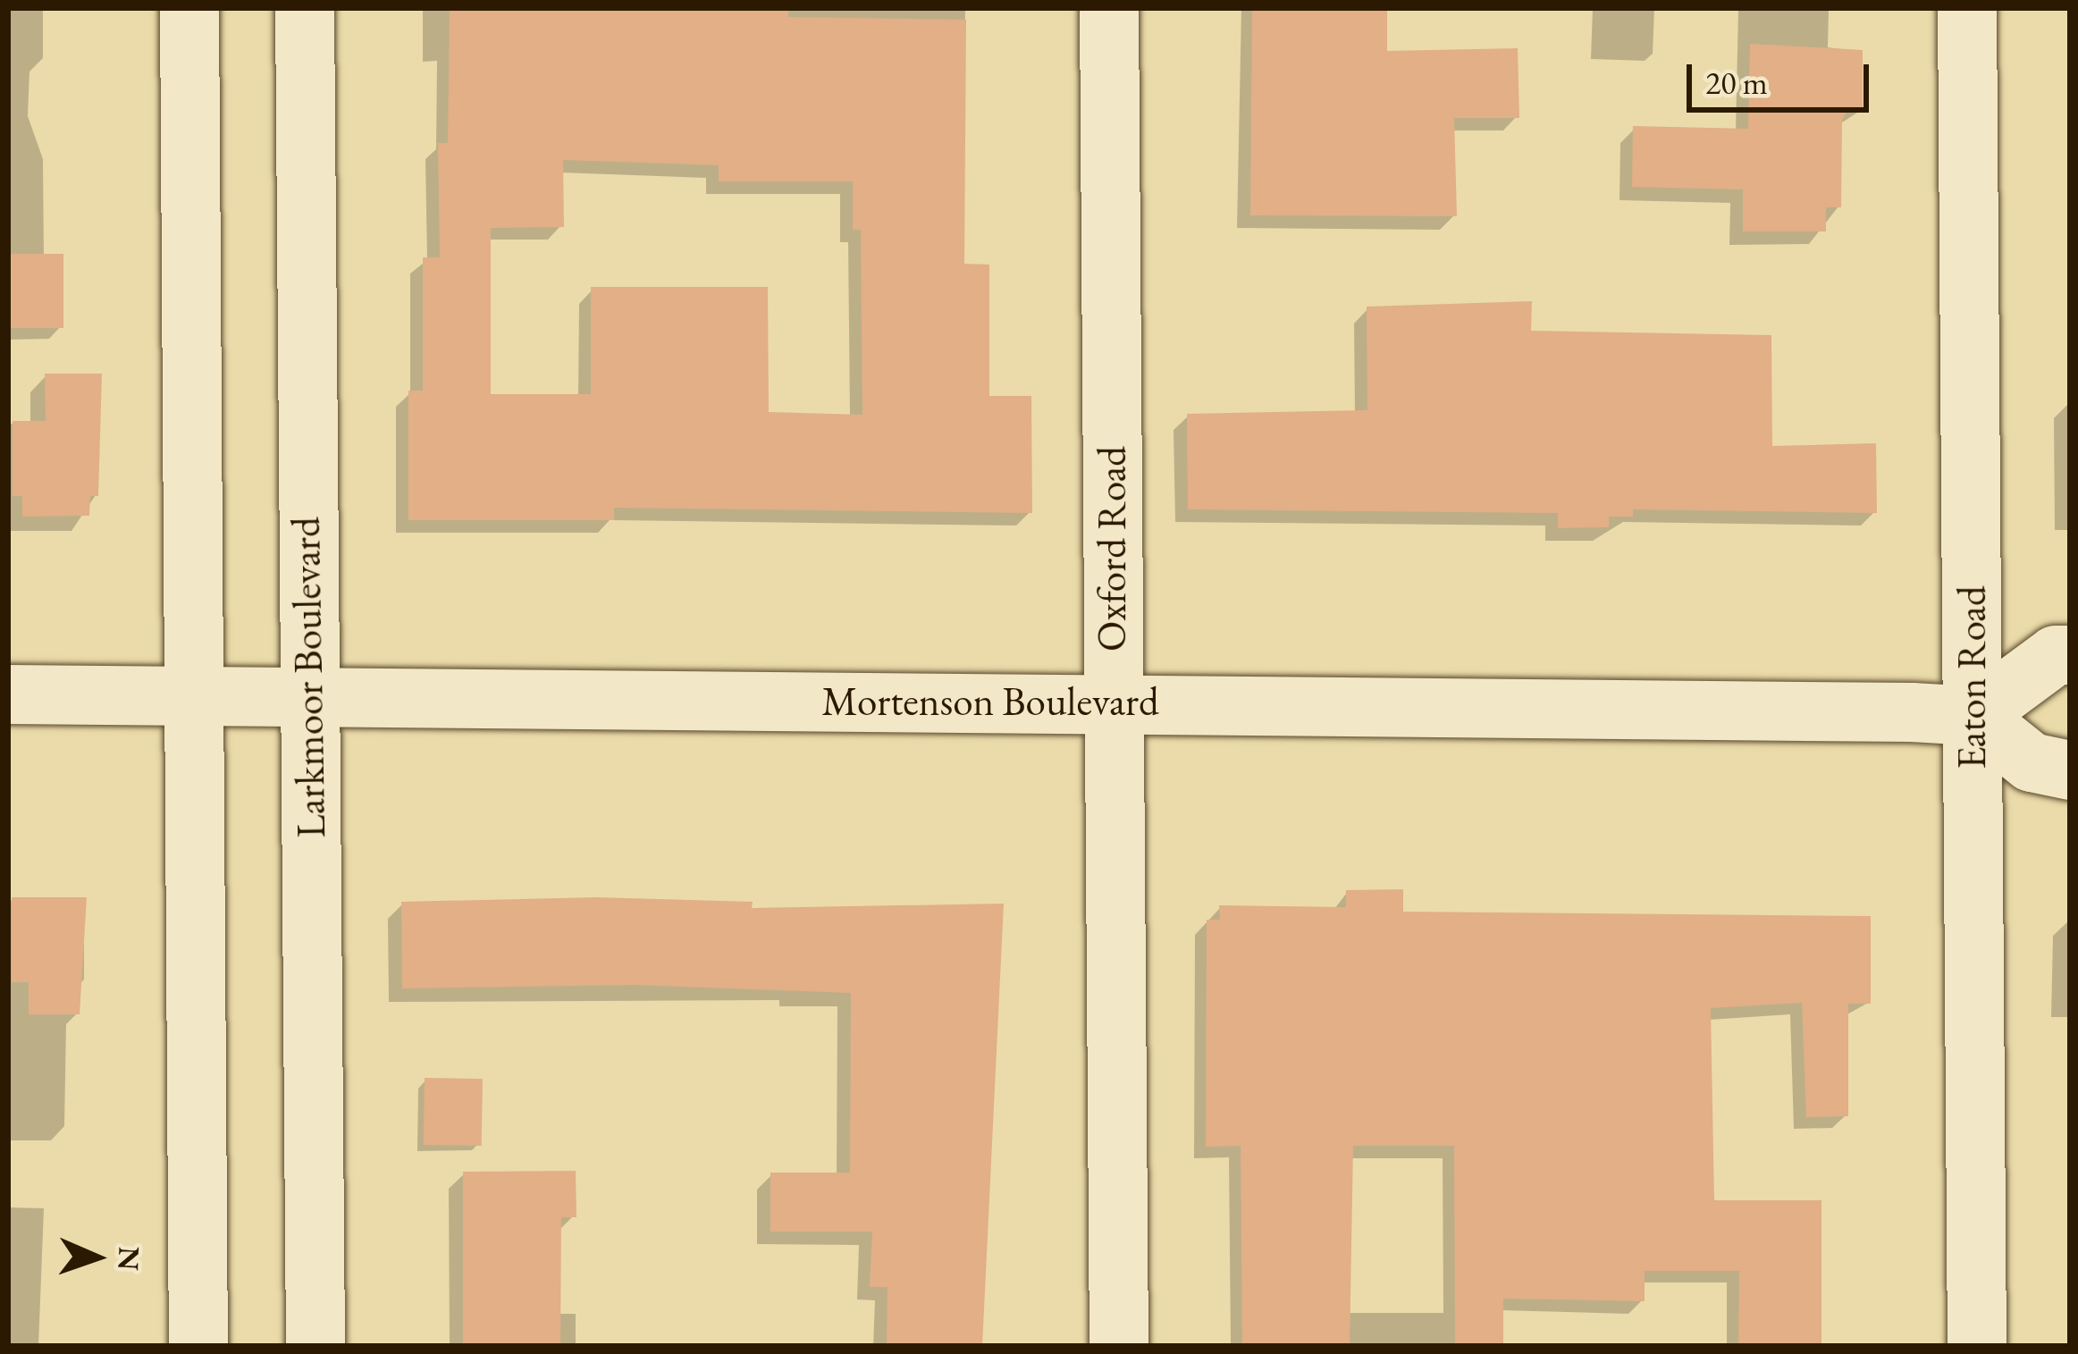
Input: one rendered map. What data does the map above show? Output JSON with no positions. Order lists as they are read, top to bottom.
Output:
{
  "streets": {
    "street": [
      "Oxford Road",
      "Larkmoor Boulevard",
      "Eaton Road",
      "Mortenson Boulevard"
    ]
  },
  "crossings": [
    ["Oxford Road", "Mortenson Boulevard"],
    ["Larkmoor Boulevard", "Mortenson Boulevard"],
    ["Eaton Road", "Mortenson Boulevard"]
  ],
  "scale_bar": "20 m",
  "north": "right"
}
